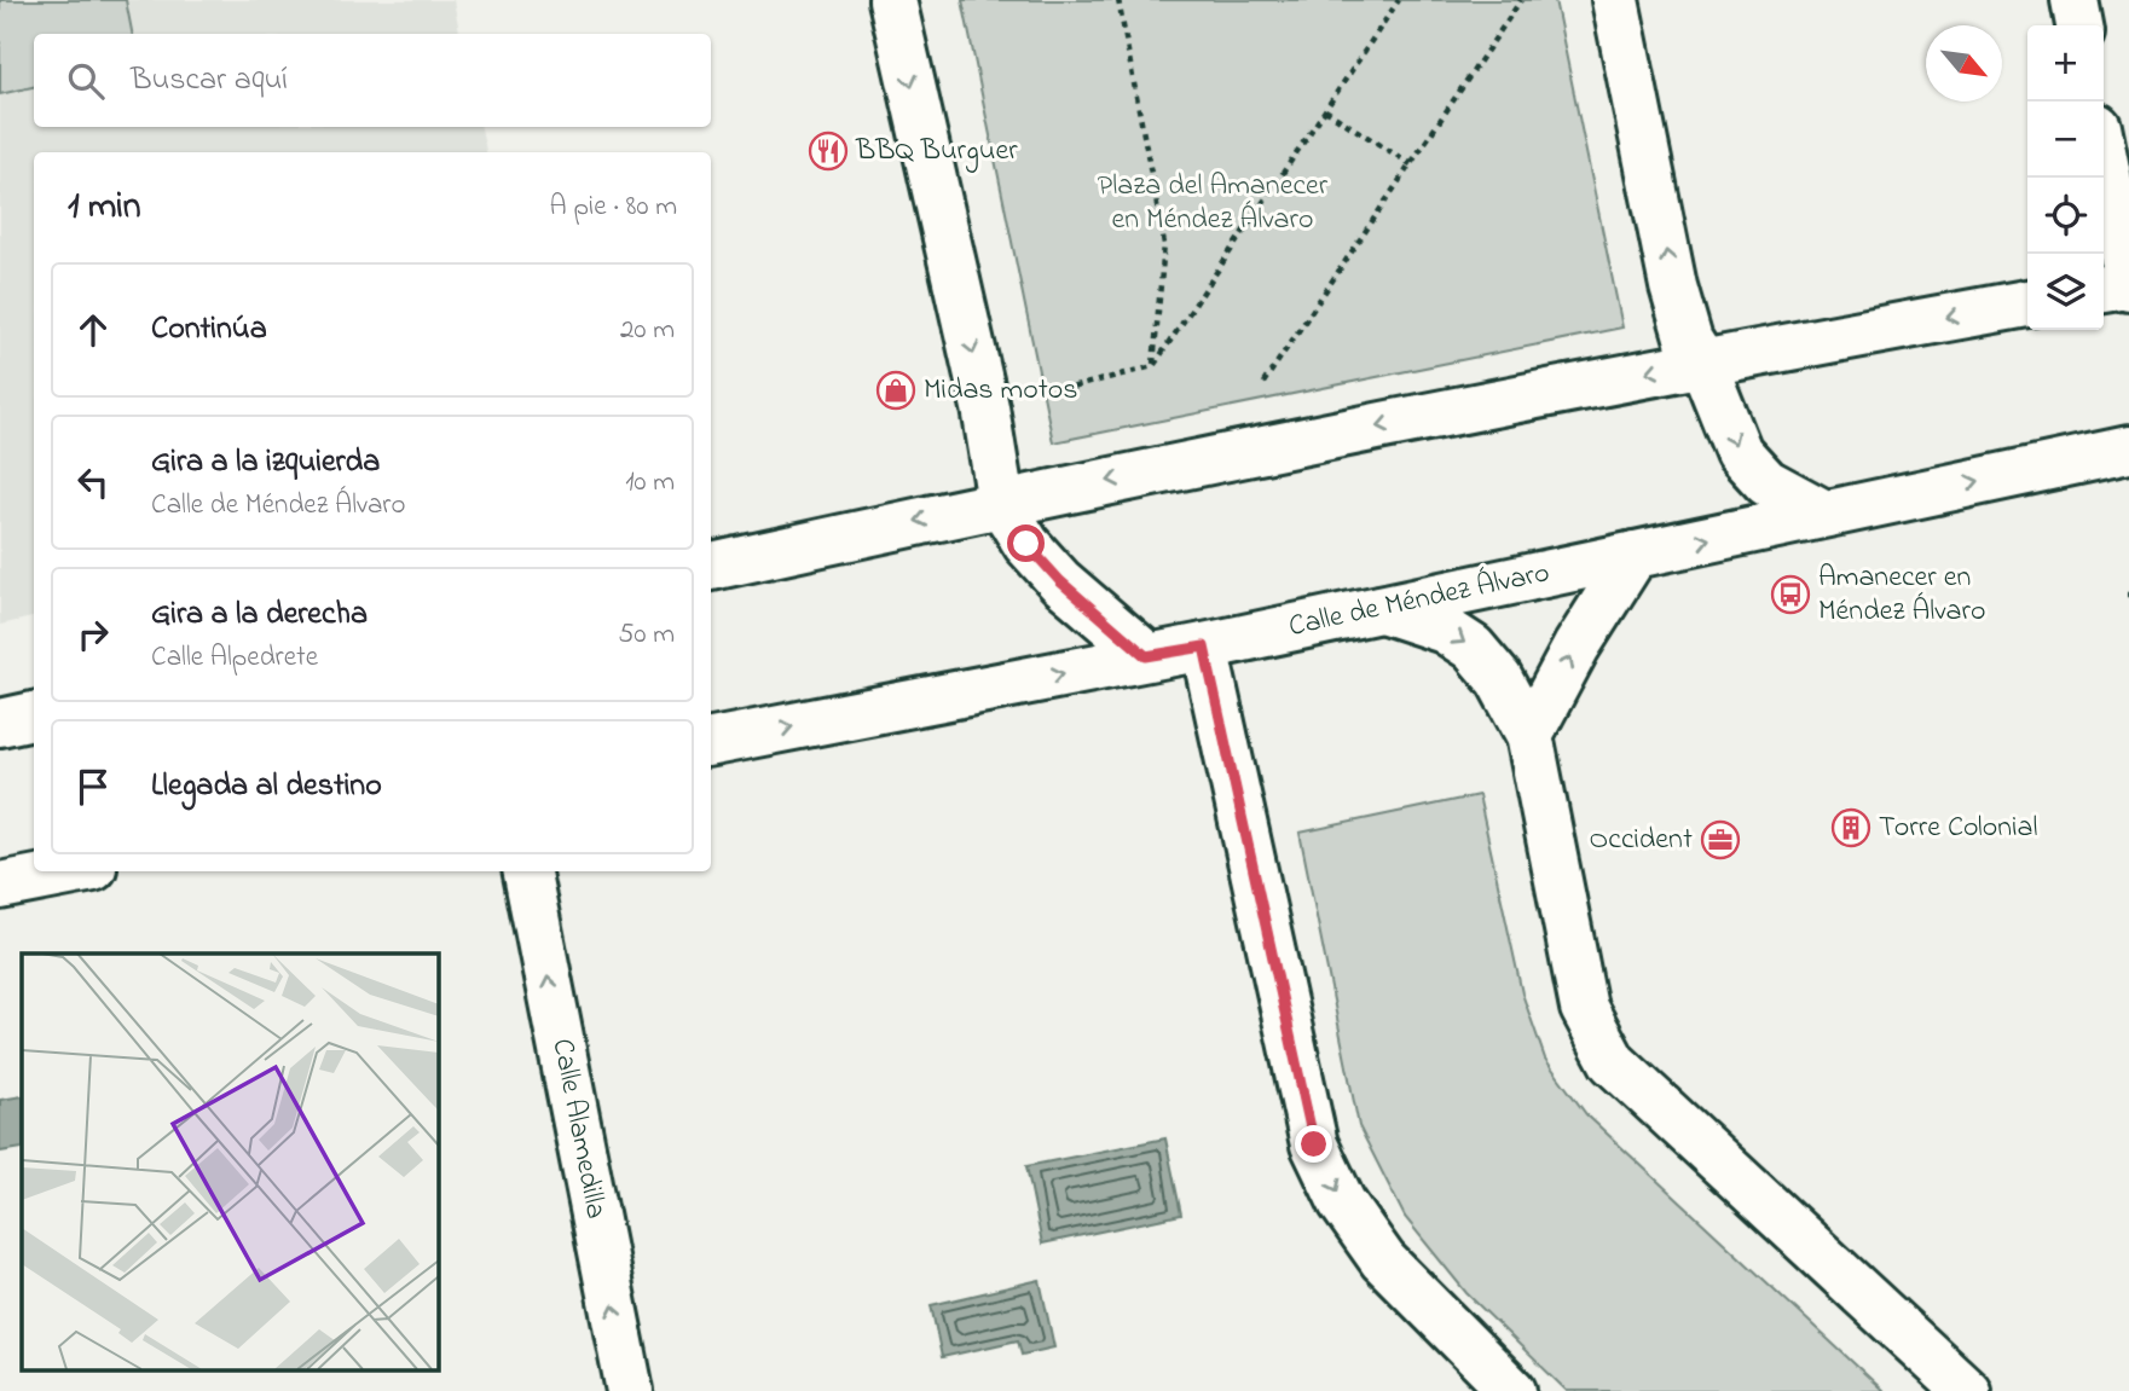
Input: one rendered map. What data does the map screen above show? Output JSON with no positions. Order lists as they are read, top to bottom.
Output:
{
  "streets": {
    "main road": ["Calle de Méndez Álvaro", "Calle Alamedilla"]
  },
  "one_way": ["Calle Alamedilla"],
  "parks": ["Plaza del Amanecer en Méndez Álvaro"],
  "places": {
    "restaurant": ["BBQ Burguer"],
    "shop": ["Midas motos"],
    "bus stop": ["Amanecer en Méndez Álvaro"],
    "building": ["Torre Colonial"],
    "office": ["Occident"]
  },
  "north": "bottom right",
  "page": {
    "map_buttons": ["+", "−"],
    "search": "Buscar aquí",
    "heading": ["1 min", "A pie · 80 m"],
    "list": [
      ["Continúa", "20 m"],
      ["Gira a la izquierda", "Calle de Méndez Álvaro", "10 m"],
      ["Gira a la derecha", "Calle Alpedrete", "50 m"],
      "Llegada al destino"
    ]
  }
}
